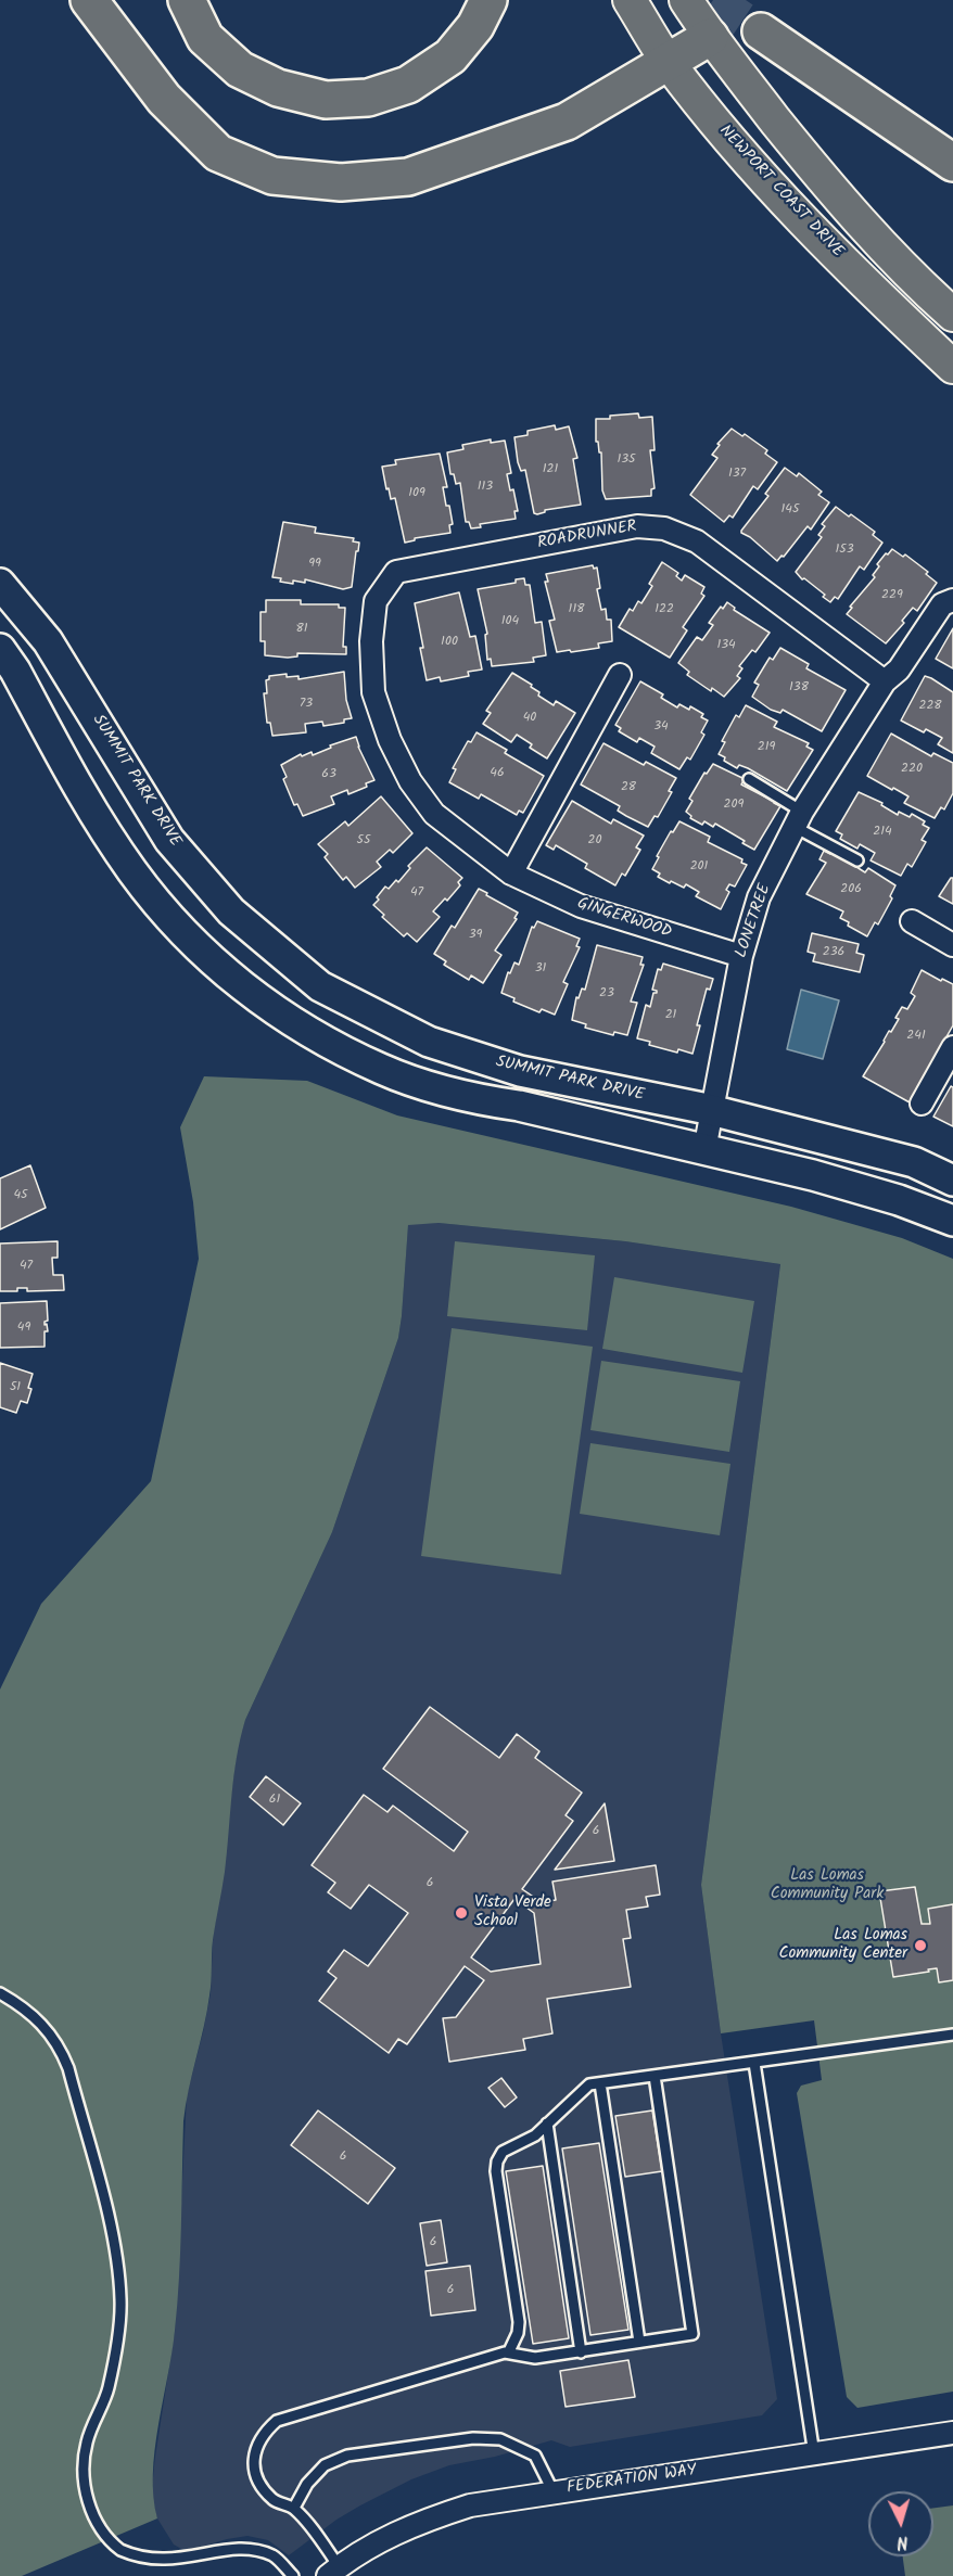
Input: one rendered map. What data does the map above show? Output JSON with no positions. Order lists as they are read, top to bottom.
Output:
{
  "streets": {
    "main road": ["NEWPORT COAST DRIVE"],
    "street": [
      "ROADRUNNER",
      "SUMMIT PARK DRIVE",
      "GINGERWOOD",
      "LONETREE",
      "FEDERATION WAY"
    ]
  },
  "crossings": [
    ["ROADRUNNER", "GINGERWOOD"],
    ["ROADRUNNER", "LONETREE"],
    ["SUMMIT PARK DRIVE", "LONETREE"],
    ["GINGERWOOD", "LONETREE"]
  ],
  "parks": ["Las Lomas Community Park"],
  "places": ["Vista Verde School", "Las Lomas Community Center"],
  "house_numbers": [
    "135",
    "121",
    "137",
    "113",
    "109",
    "145",
    "153",
    "99",
    "229",
    "118",
    "122",
    "104",
    "81",
    "100",
    "134",
    "138",
    "73",
    "228",
    "40",
    "34",
    "219",
    "220",
    "46",
    "63",
    "28",
    "209",
    "214",
    "55",
    "20",
    "201",
    "206",
    "47",
    "39",
    "236",
    "31",
    "23",
    "21",
    "241",
    "45",
    "47",
    "49",
    "51",
    "61",
    "6",
    "6",
    "6",
    "6",
    "6"
  ],
  "north": "bottom"
}
